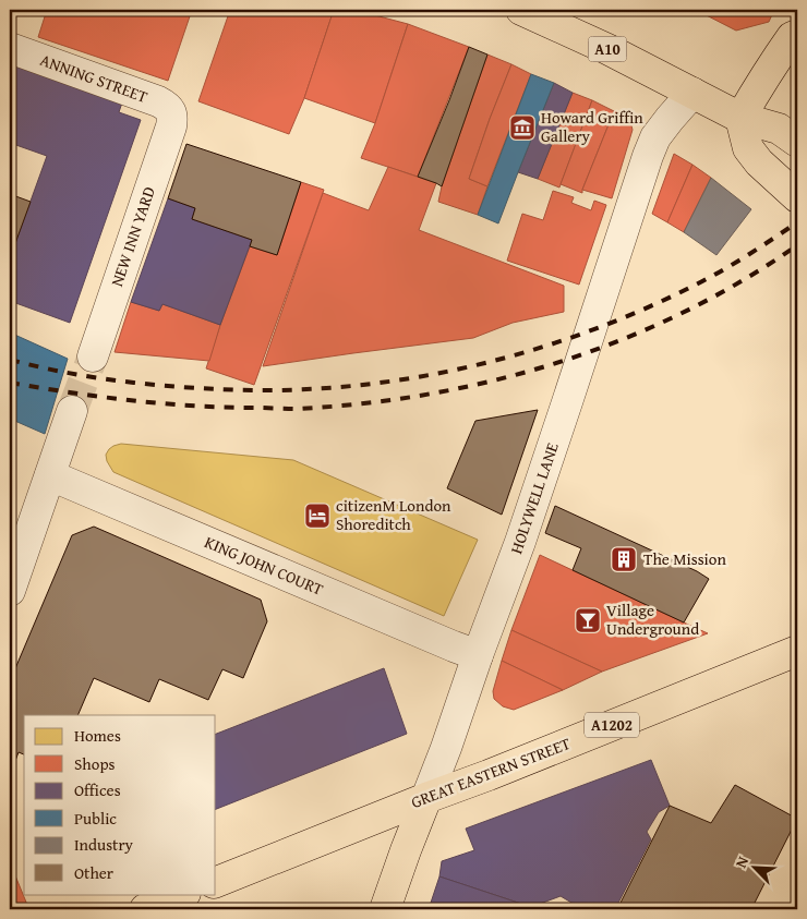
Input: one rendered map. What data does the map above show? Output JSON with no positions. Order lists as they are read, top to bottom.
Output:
{
  "streets": {
    "main road": [
      "A10",
      "HOLYWELL LANE",
      "A1202",
      "GREAT EASTERN STREET"
    ],
    "street": ["ANNING STREET", "NEW INN YARD", "KING JOHN COURT"]
  },
  "crossings": [
    ["A10", "HOLYWELL LANE"],
    ["ANNING STREET", "NEW INN YARD"],
    ["HOLYWELL LANE", "KING JOHN COURT"],
    ["HOLYWELL LANE", "GREAT EASTERN STREET"]
  ],
  "places": {
    "museum": ["Howard Griffin Gallery"],
    "hotel": ["citizenM London Shoreditch"],
    "building": ["The Mission"],
    "bar": ["Village Underground"]
  },
  "legend": [
    "Homes",
    "Shops",
    "Offices",
    "Public",
    "Industry",
    "Other"
  ],
  "north": "top left"
}
